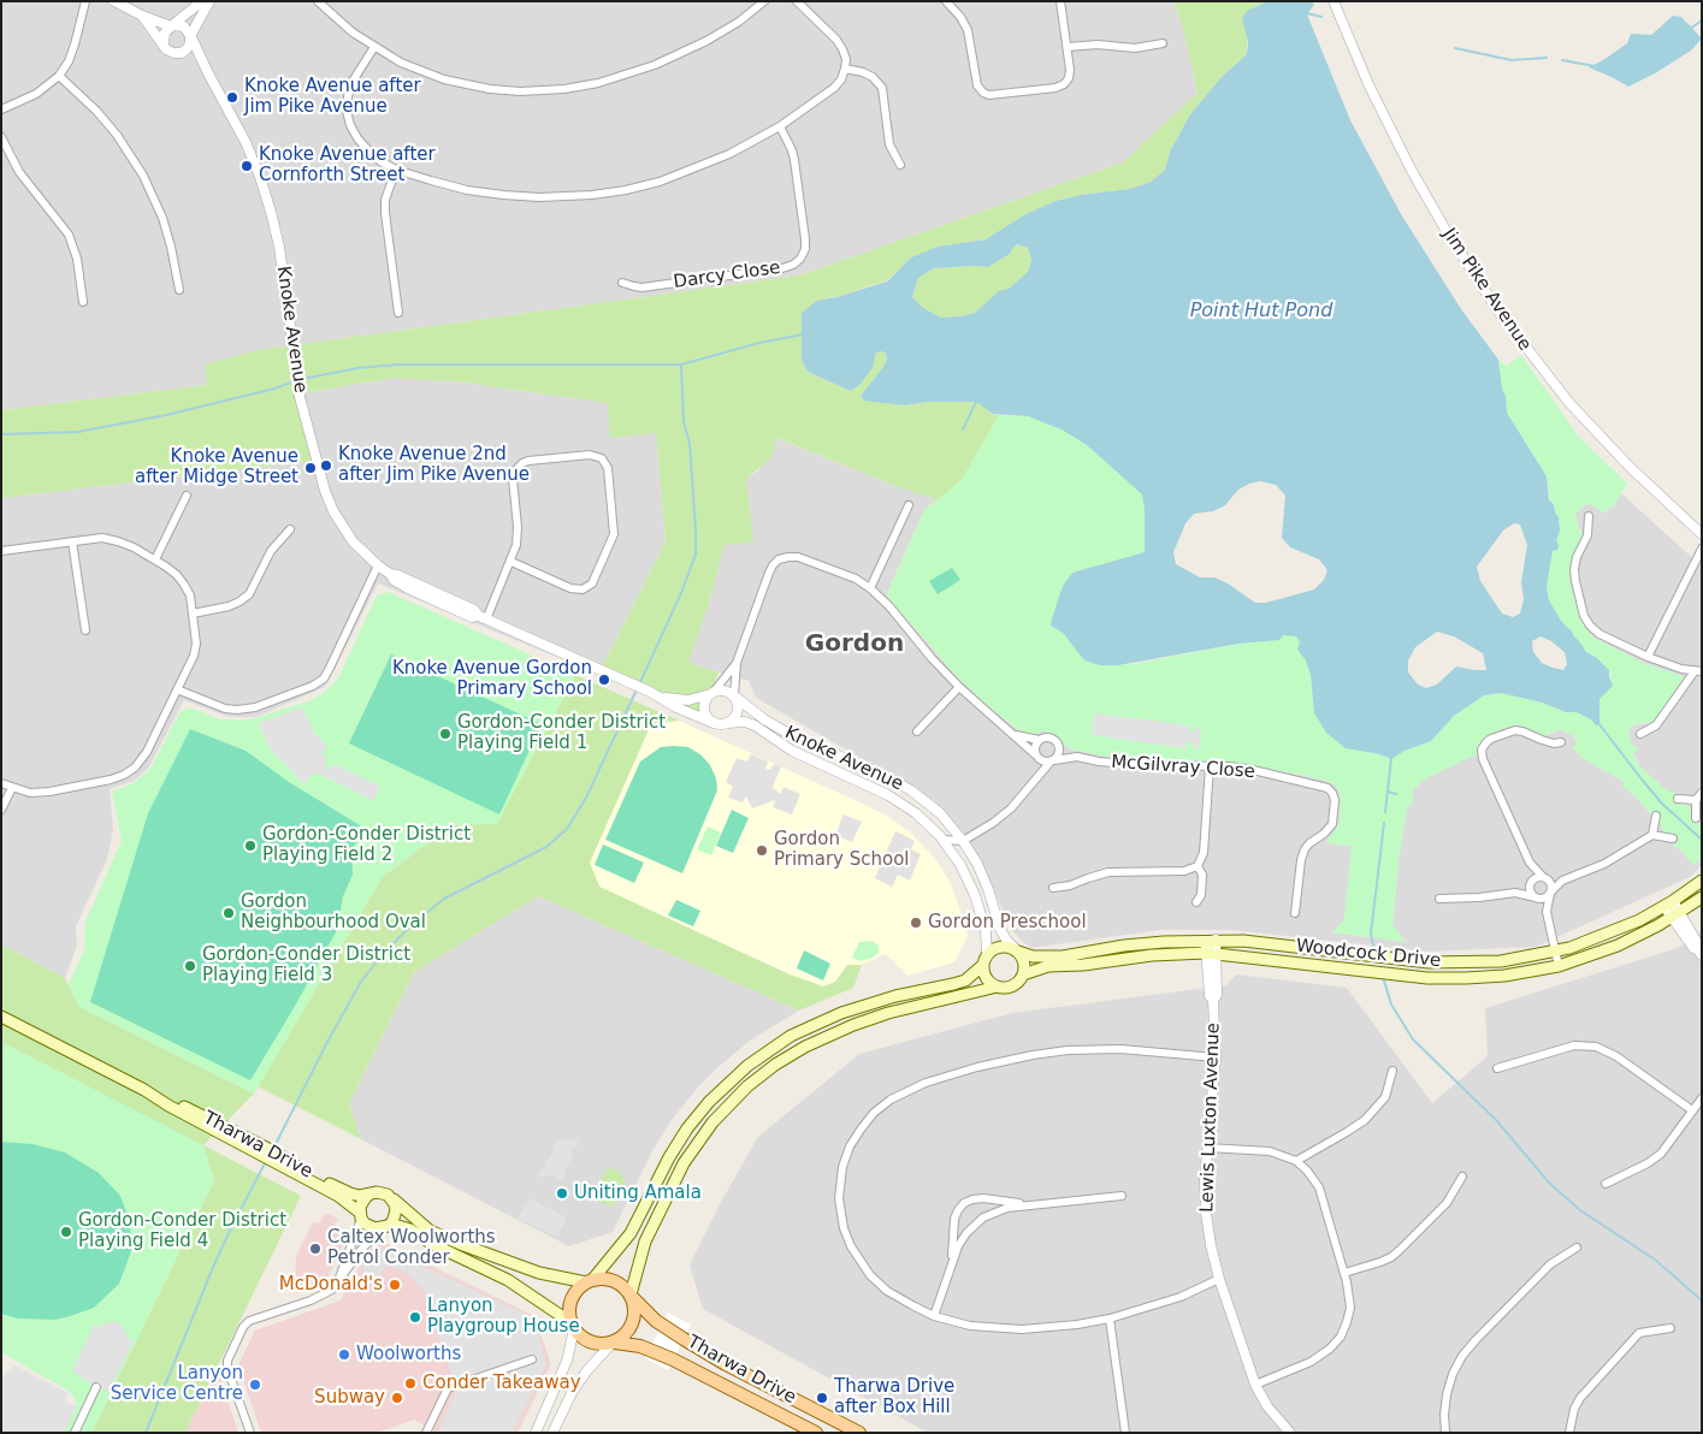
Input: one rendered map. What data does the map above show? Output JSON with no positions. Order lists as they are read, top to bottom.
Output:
{
  "streets": {
    "main road": ["Woodcock Drive", "Tharwa Drive"],
    "street": [
      "Darcy Close",
      "Jim Pike Avenue",
      "Knoke Avenue",
      "McGilvray Close",
      "Lewis Luxton Avenue"
    ]
  },
  "crossings": [
    ["Knoke Avenue", "Woodcock Drive"],
    ["Woodcock Drive", "Lewis Luxton Avenue"]
  ],
  "districts": ["Gordon"],
  "water": ["Point Hut Pond"],
  "places": [
    "Knoke Avenue after Jim Pike Avenue",
    "Knoke Avenue after Cornforth Street",
    "Knoke Avenue 2nd after Jim Pike Avenue",
    "Knoke Avenue after Midge Street",
    "Knoke Avenue Gordon Primary School",
    "Gordon-Conder District Playing Field 1",
    "Gordon-Conder District Playing Field 2",
    "Gordon Primary School",
    "Gordon Neighbourhood Oval",
    "Gordon Preschool",
    "Gordon-Conder District Playing Field 3",
    "Uniting Amala",
    "Gordon-Conder District Playing Field 4",
    "Caltex Woolworths Petrol Conder",
    "McDonald's",
    "Lanyon Playgroup House",
    "Woolworths",
    "Conder Takeaway",
    "Lanyon Service Centre",
    "Subway",
    "Tharwa Drive after Box Hill"
  ]
}
